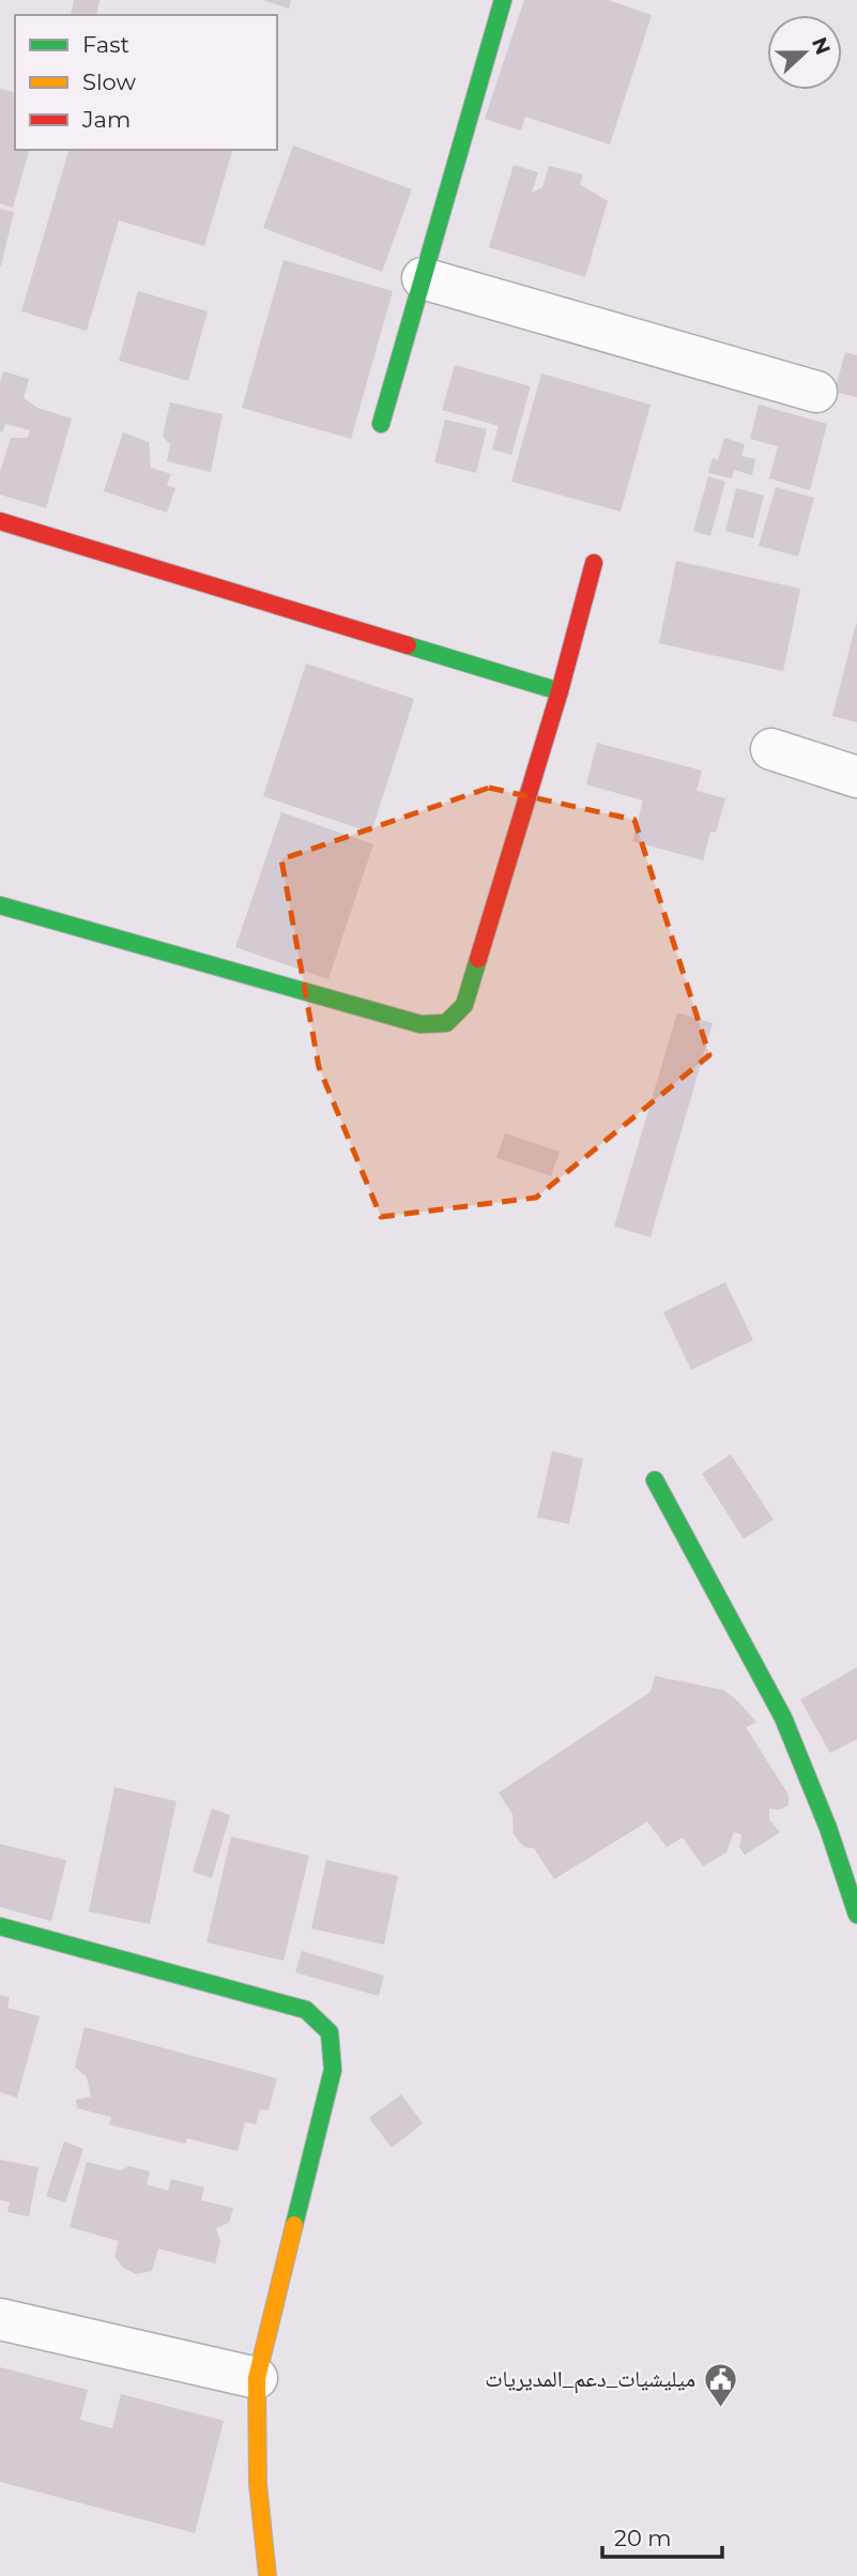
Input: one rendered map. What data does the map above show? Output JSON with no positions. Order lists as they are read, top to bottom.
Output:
{
  "places": {
    "public building": ["ميليشيات_دعم_المديريات"]
  },
  "legend": ["Fast", "Slow", "Jam"],
  "scale_bar": "20 m",
  "north": "right"
}
